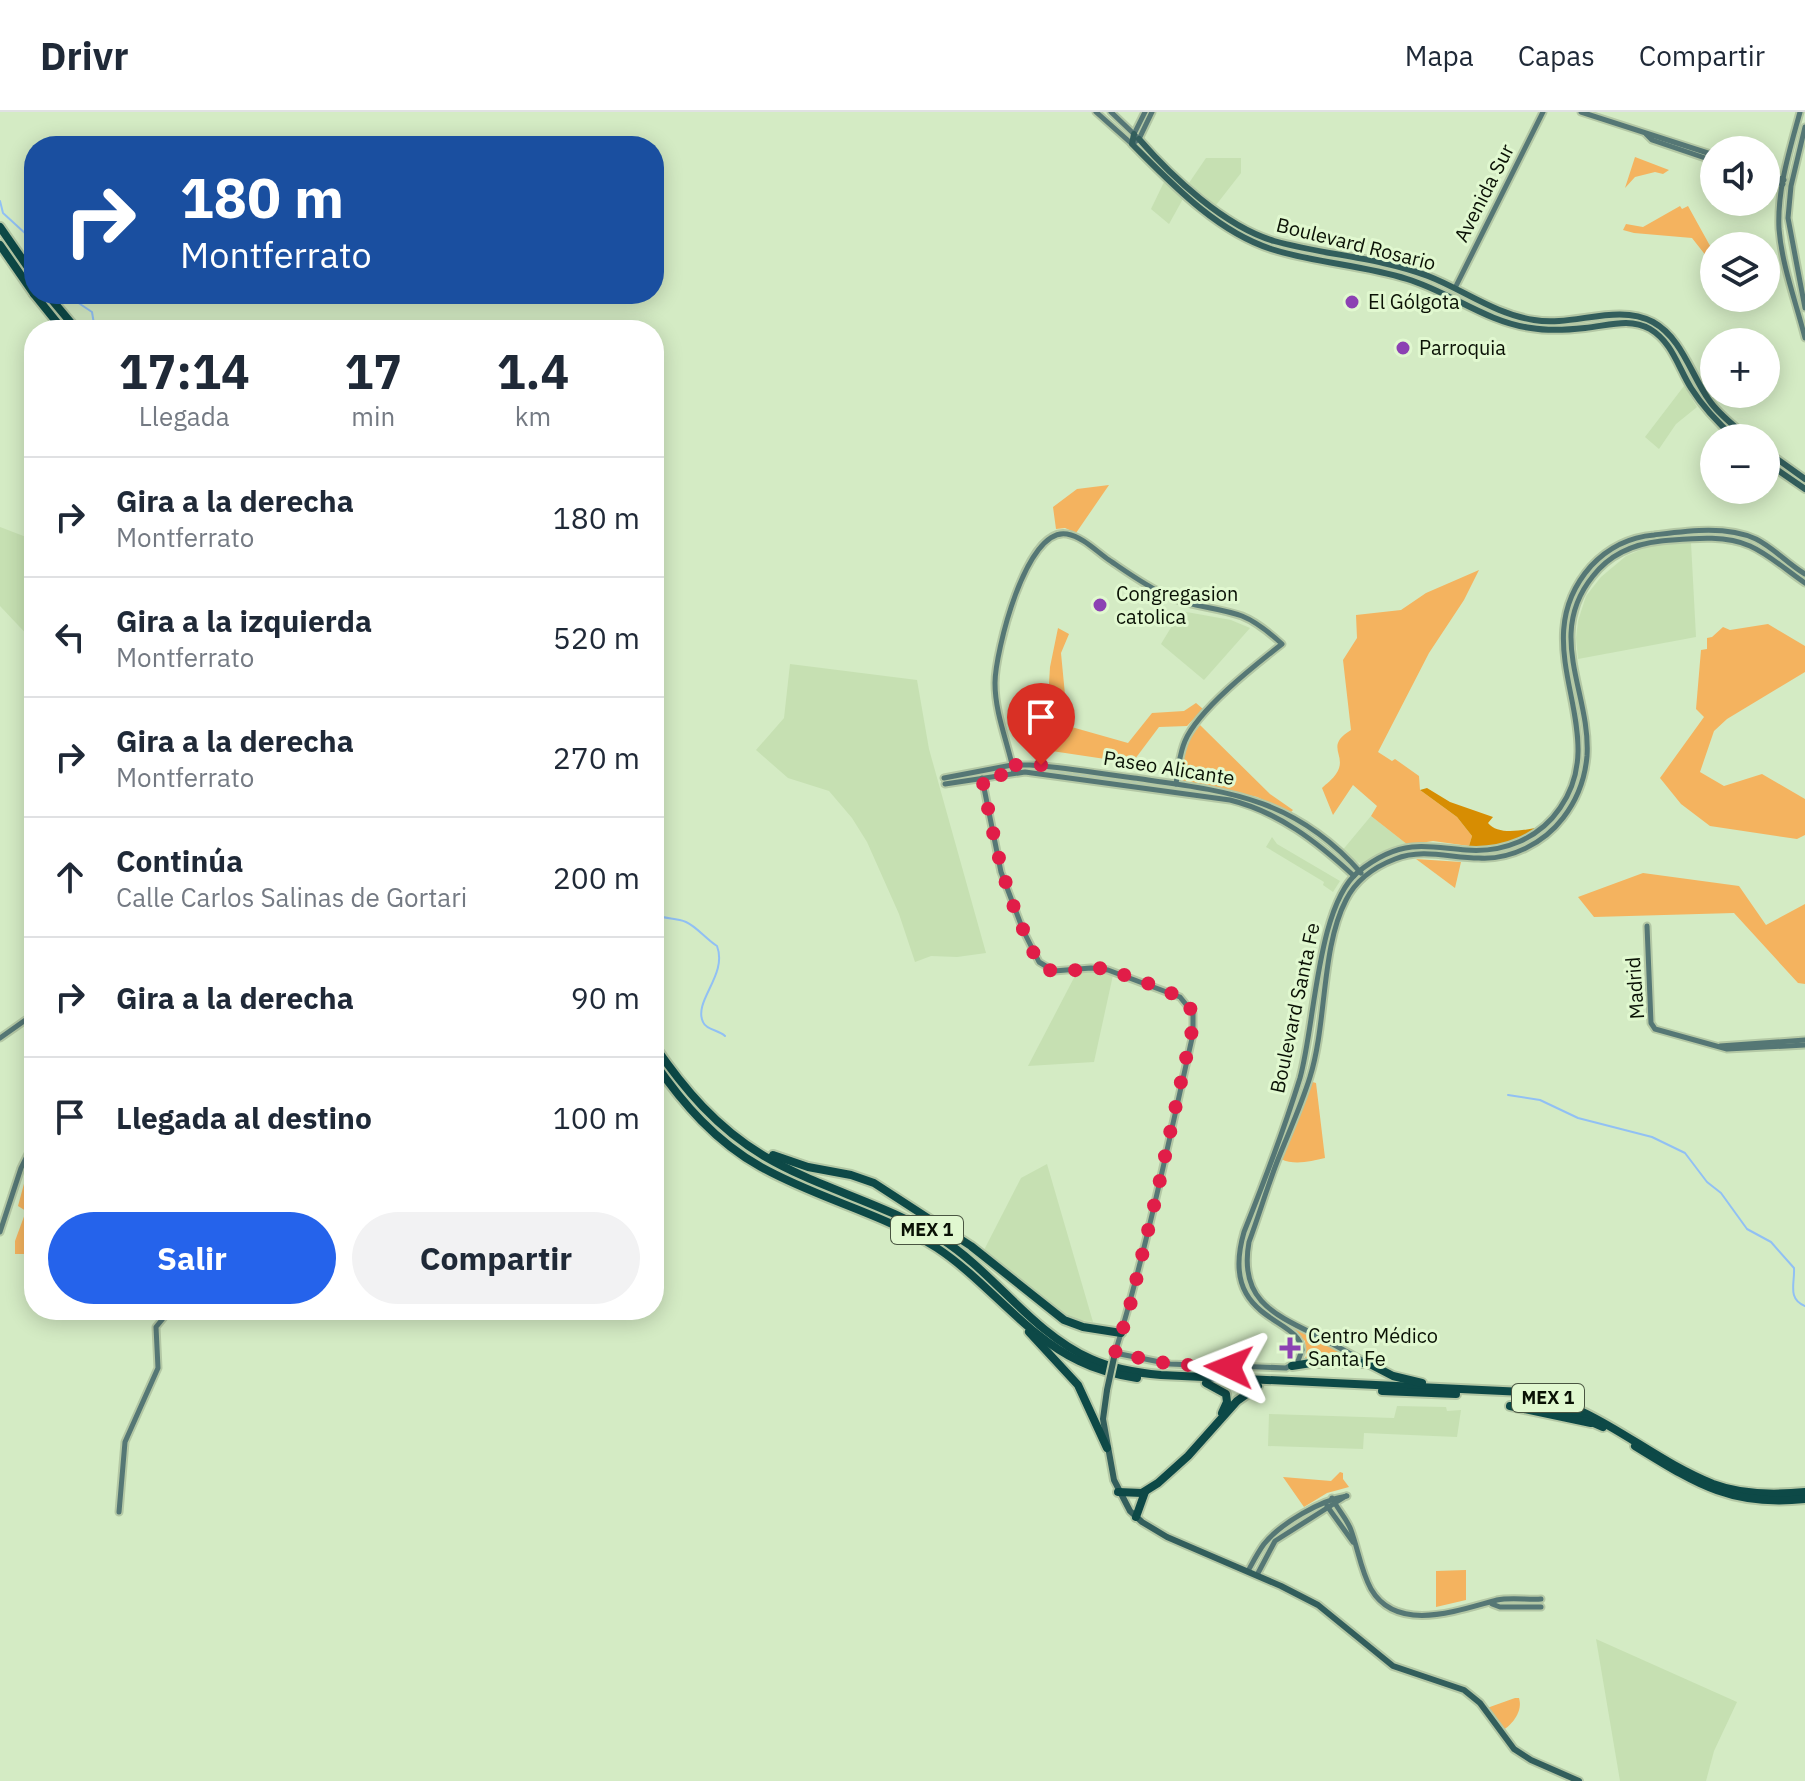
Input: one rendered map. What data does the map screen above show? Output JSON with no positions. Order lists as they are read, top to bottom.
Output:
{
  "streets": {
    "highway": ["MEX 1"],
    "main road": ["Boulevard Rosario"],
    "street": [
      "Avenida Sur",
      "Paseo Alicante",
      "Madrid",
      "Boulevard Santa Fe"
    ]
  },
  "crossings": [
    ["Avenida Sur", "Boulevard Rosario"],
    ["Paseo Alicante", "Boulevard Santa Fe"]
  ],
  "places": {
    "other": ["El Gólgota", "Parroquia", "Congregasion catolica"],
    "health": ["Centro Médico Santa Fe"]
  },
  "page": {
    "header": "Drivr",
    "nav": ["Mapa", "Capas", "Compartir"],
    "map_buttons": ["+", "−"],
    "turn": ["180 m", "Montferrato"],
    "eta": [
      "17:14",
      "Llegada",
      "17",
      "min",
      "1.4",
      "km"
    ],
    "list": [
      {
        "name": "Gira a la derecha",
        "note": "Montferrato",
        "value": "180 m"
      },
      {
        "name": "Gira a la izquierda",
        "note": "Montferrato",
        "value": "520 m"
      },
      {
        "name": "Gira a la derecha",
        "note": "Montferrato",
        "value": "270 m"
      },
      {
        "name": "Continúa",
        "note": "Calle Carlos Salinas de Gortari",
        "value": "200 m"
      },
      {
        "name": "Gira a la derecha",
        "value": "90 m"
      },
      {
        "name": "Llegada al destino",
        "value": "100 m"
      }
    ],
    "buttons": ["Salir", "Compartir"]
  }
}
